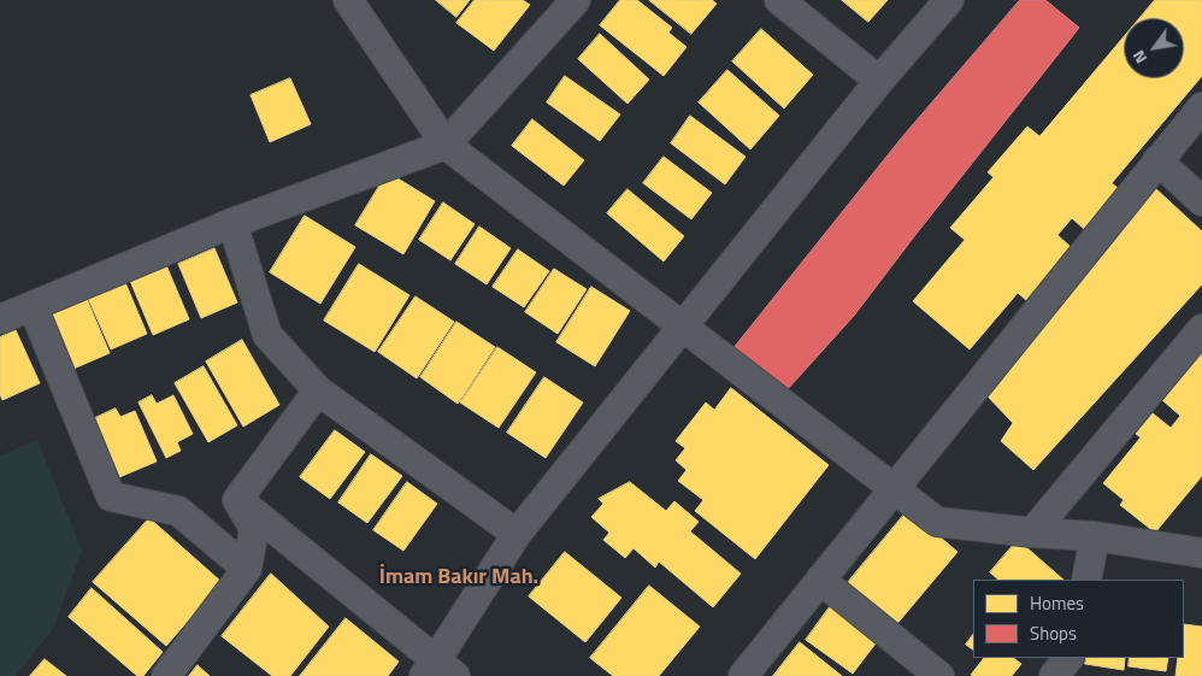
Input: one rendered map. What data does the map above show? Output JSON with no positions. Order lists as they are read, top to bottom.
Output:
{
  "districts": ["İmam Bakır Mah."],
  "legend": ["Homes", "Shops"],
  "north": "bottom left"
}
